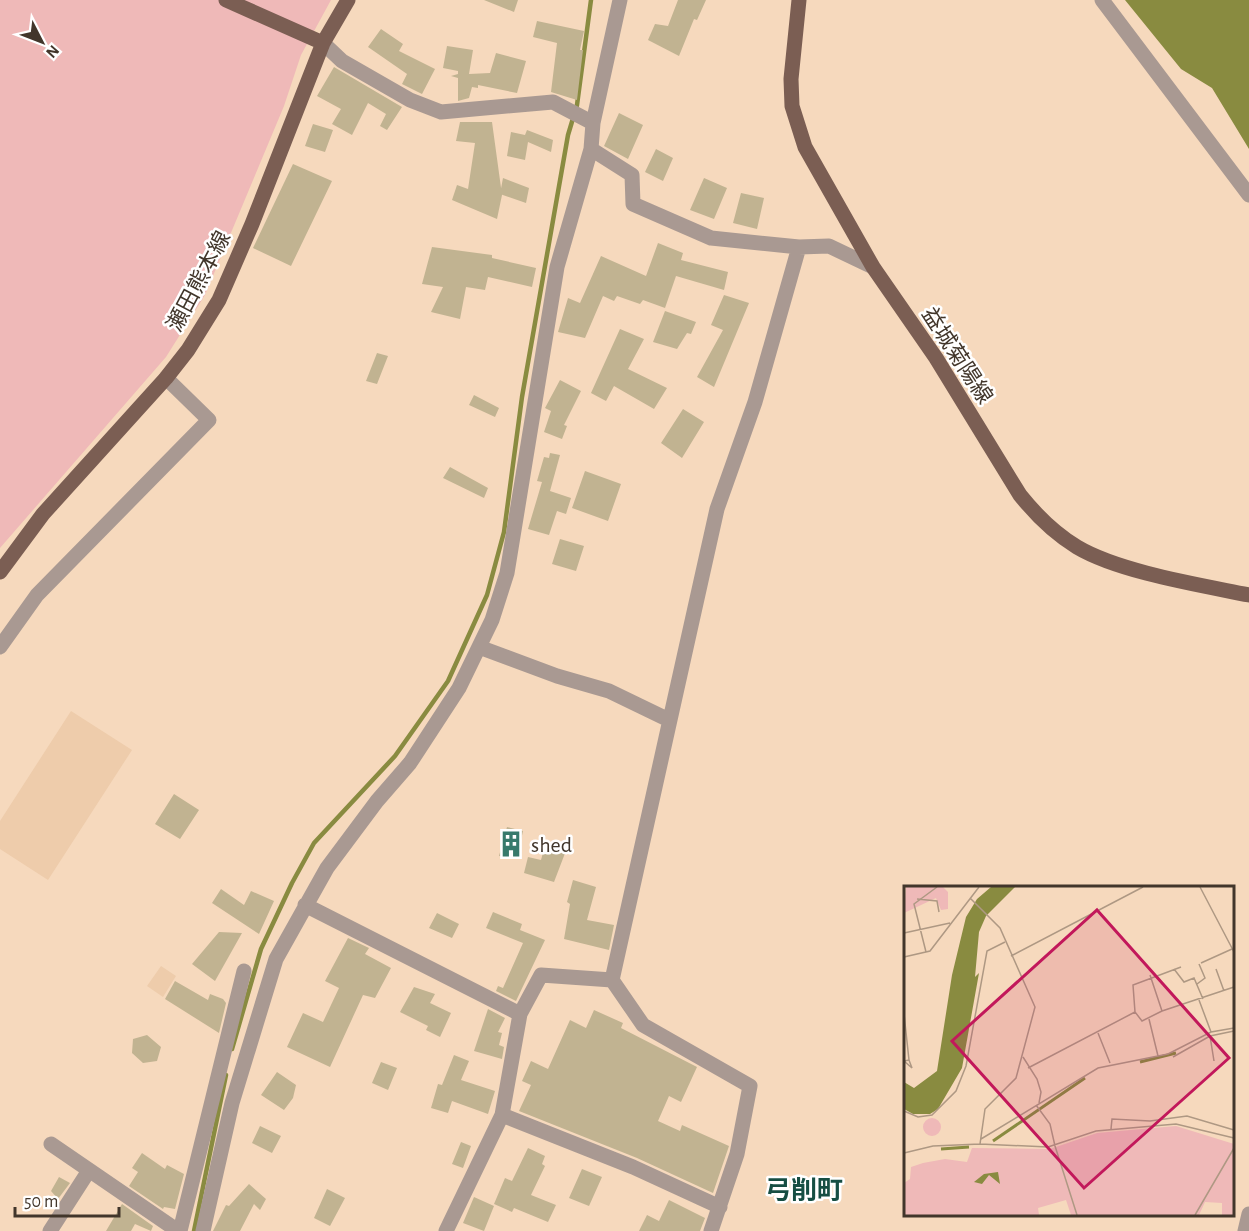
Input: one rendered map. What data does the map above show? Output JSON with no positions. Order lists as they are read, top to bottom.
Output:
{
  "streets": {
    "main road": ["瀬田熊本線", "益城菊陽線"]
  },
  "districts": ["弓削町"],
  "places": {
    "building": ["shed"]
  },
  "scale_bar": "50 m",
  "north": "bottom right"
}
